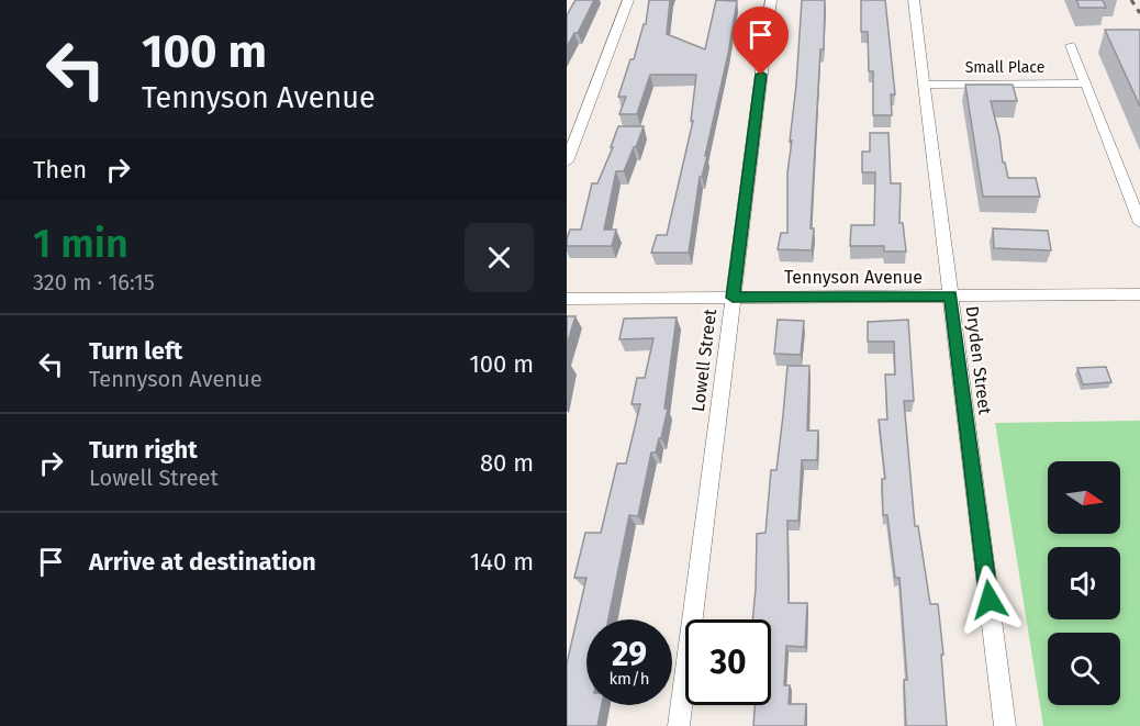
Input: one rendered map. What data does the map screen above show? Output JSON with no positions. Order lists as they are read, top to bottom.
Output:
{
  "streets": {
    "street": [
      "Small Place",
      "Tennyson Avenue",
      "Lowell Street",
      "Dryden Street"
    ]
  },
  "crossings": [
    ["Small Place", "Dryden Street"],
    ["Tennyson Avenue", "Lowell Street"],
    ["Tennyson Avenue", "Dryden Street"]
  ],
  "north": "right",
  "page": {
    "turn": ["100 m", "Tennyson Avenue"],
    "then": "Then",
    "heading": ["1 min", "320 m · 16:15"],
    "list": [
      {
        "name": "Turn left",
        "note": "Tennyson Avenue",
        "value": "100 m"
      },
      {
        "name": "Turn right",
        "note": "Lowell Street",
        "value": "80 m"
      },
      {
        "name": "Arrive at destination",
        "value": "140 m"
      }
    ],
    "speed": "29 km/h",
    "limit": "30"
  }
}
